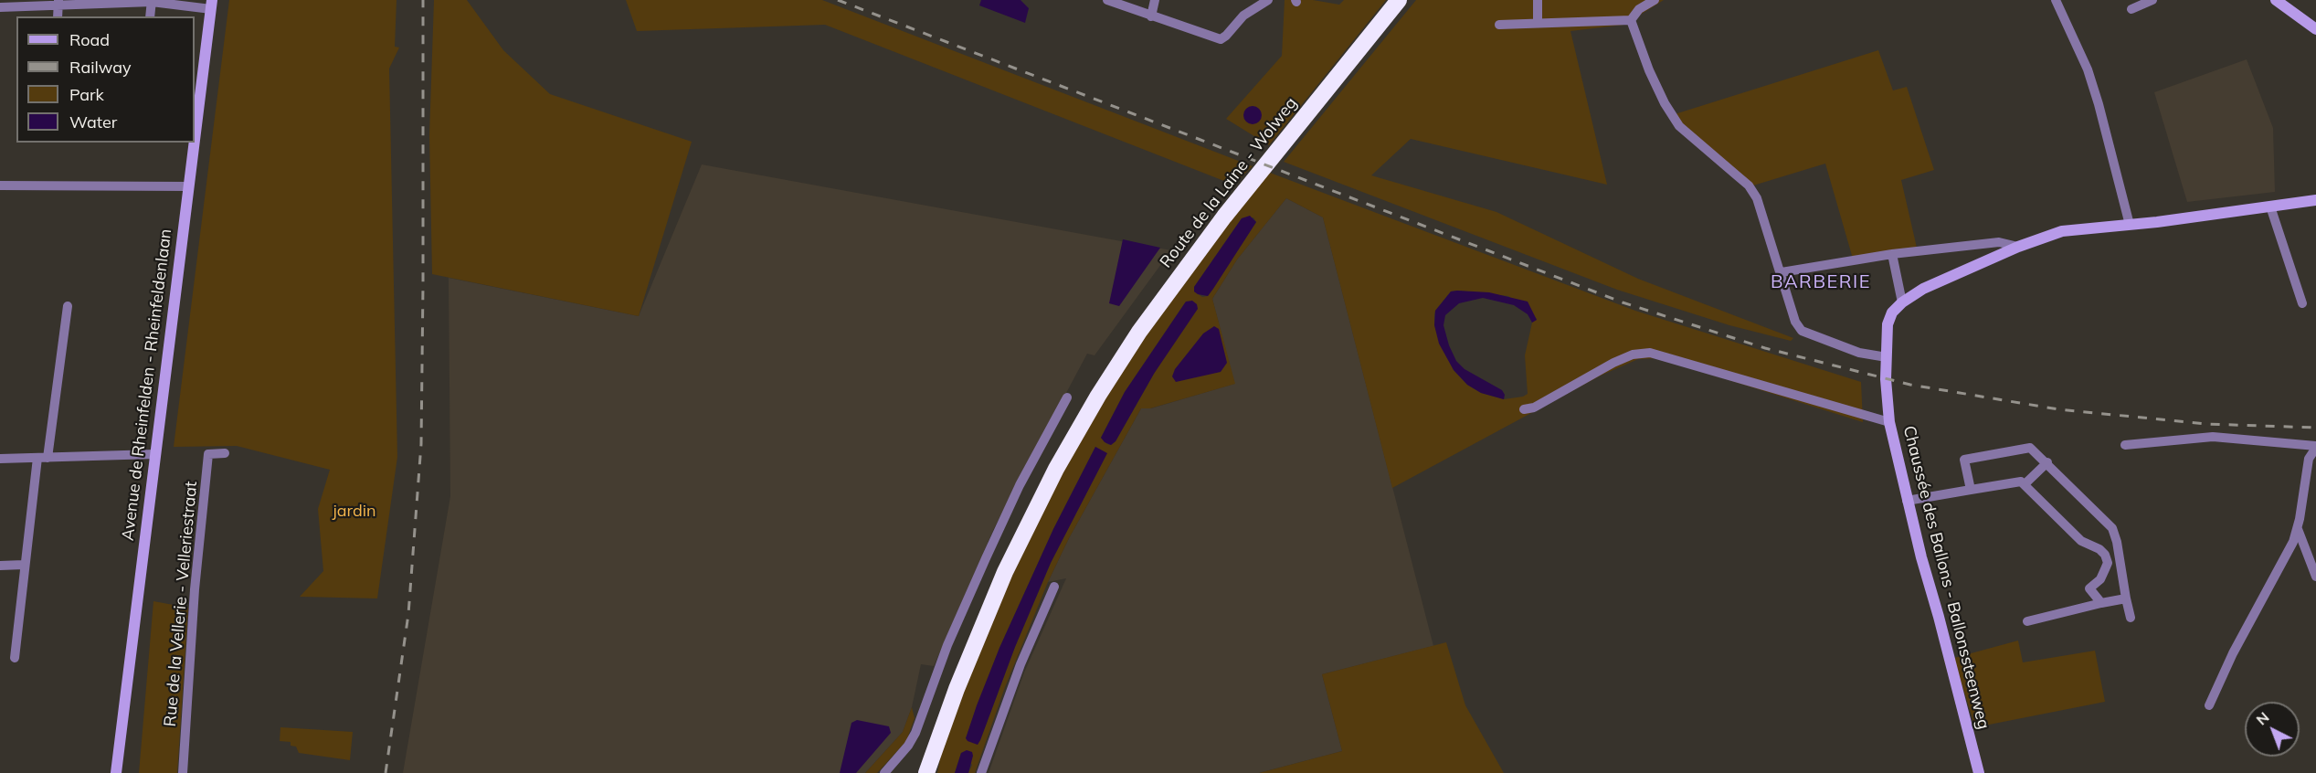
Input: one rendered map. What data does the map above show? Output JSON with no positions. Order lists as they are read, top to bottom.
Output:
{
  "streets": {
    "highway": ["Route de la Laine - Wolweg"],
    "street": ["Avenue de Rheinfelden - Rheinfeldenlaan", "Chaussée des Ballons - Ballonssteenweg", "Rue de la Vellerie - Velleriestraat"]
  },
  "districts": ["BARBERIE"],
  "parks": ["jardin"],
  "legend": [
    "Road",
    "Railway",
    "Park",
    "Water"
  ],
  "north": "top left"
}
